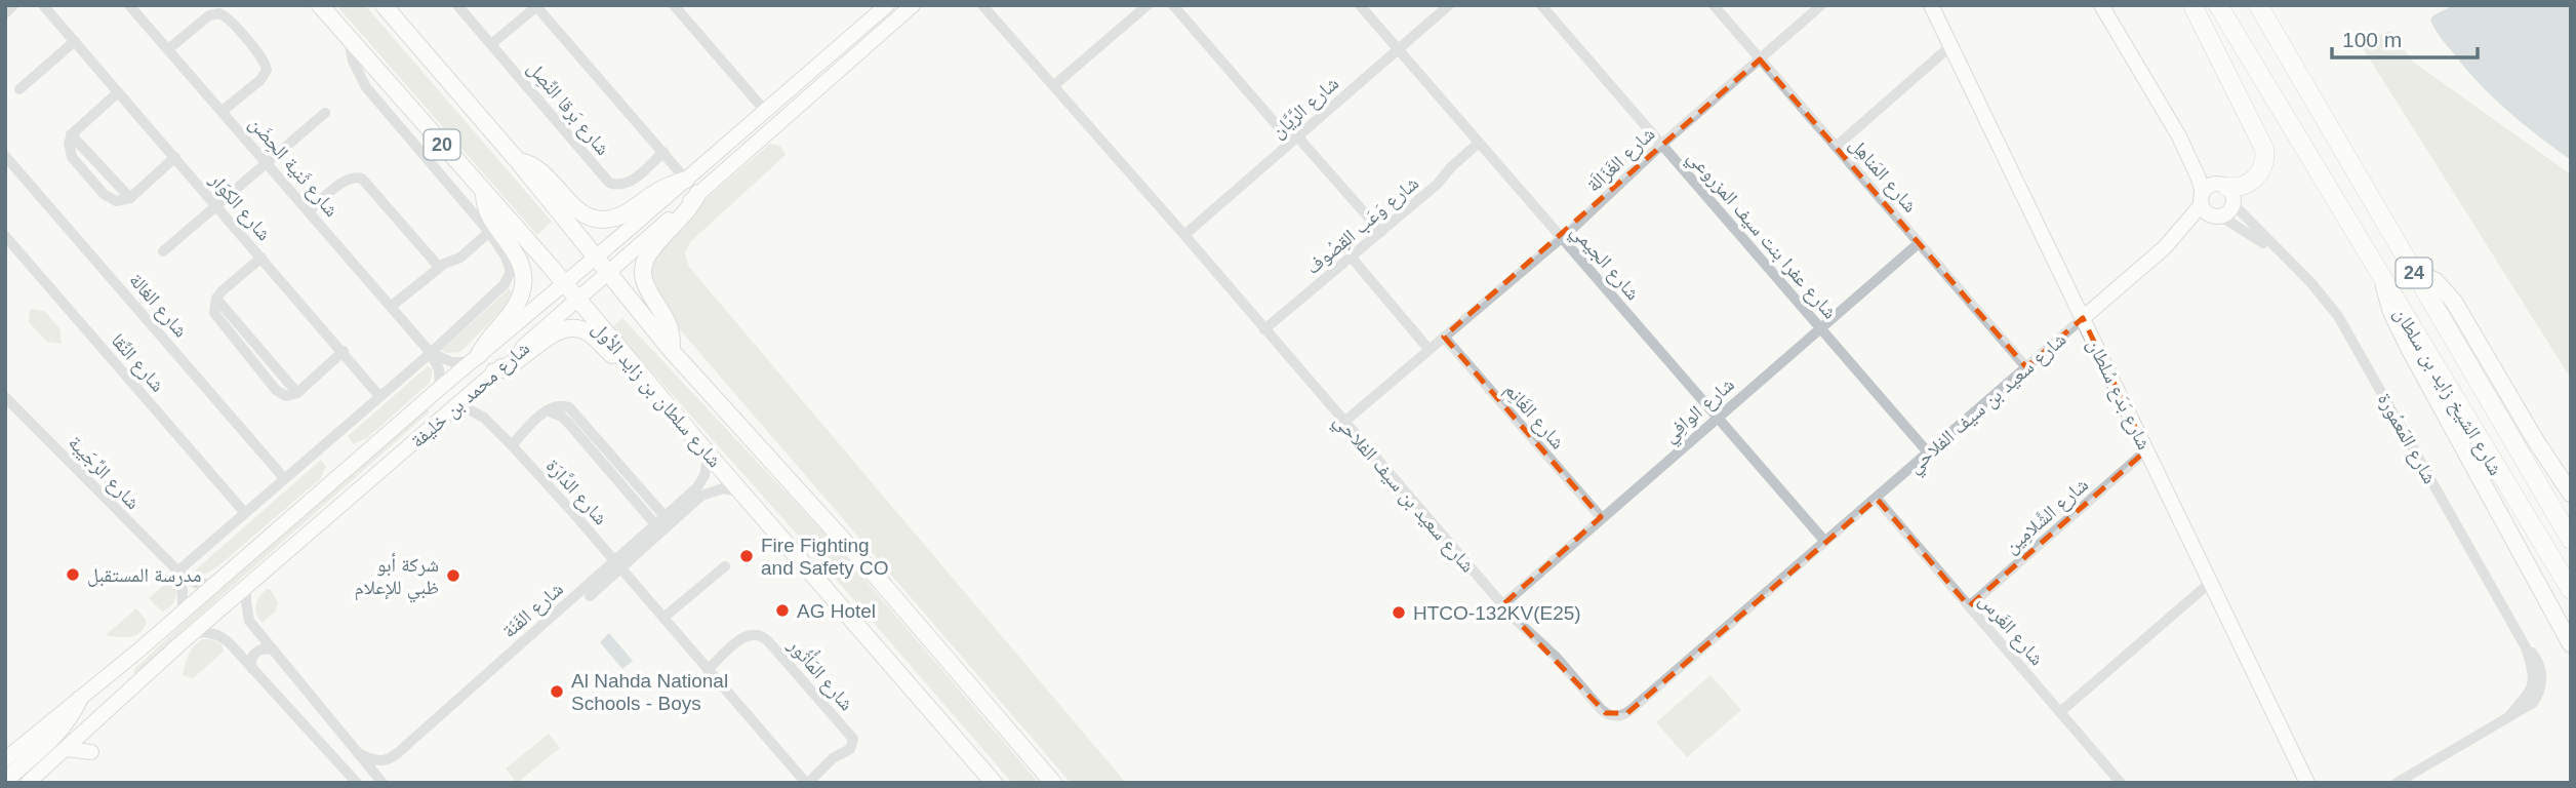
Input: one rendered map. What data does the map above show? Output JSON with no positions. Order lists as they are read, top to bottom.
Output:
{
  "streets": {
    "highway": ["24", "شارع الشيخ زايد بن سلطان"],
    "main road": [
      "20",
      "شارع محمد بن خليفة",
      "شارع سلطان بن زايد الأول",
      "شارع بَدَع سُلطان",
      "شارع سعيد بن سيف الفلاحي",
      "شارع المَعمُورة"
    ],
    "street": [
      "شارع الرَّيَّان",
      "شارع بَرقا النِّصِل",
      "شارع الغَزَالَة",
      "شارع ثَنية الحِضَن",
      "شارع المَناهِل",
      "شارع الكوَار",
      "شارع وَعَب القِصُوف",
      "شارع عفرا بنت سيف المزروعي",
      "شارع الجيمي",
      "شارع الغالة",
      "شارع النِّقا",
      "شارع الوافِي",
      "شارع الغَانِم",
      "شارع الرِّجَيبة",
      "شارع الدَّارَة",
      "شارع الشَّلامِين",
      "شارع الفَنّة",
      "شارع الغَرس",
      "شارع المَأْثُور"
    ]
  },
  "crossings": [
    ["شارع الرَّيَّان", "شارع الجيمي"],
    ["شارع الرَّيَّان", "شارع سعيد بن سيف الفلاحي"],
    ["شارع الغَزَالَة", "شارع المَناهِل"],
    ["شارع الغَزَالَة", "شارع عفرا بنت سيف المزروعي"],
    ["شارع الغَزَالَة", "شارع الجيمي"],
    ["شارع الغَزَالَة", "شارع سعيد بن سيف الفلاحي"],
    ["شارع الغَزَالَة", "شارع الغَانِم"],
    ["شارع ثَنية الحِضَن", "شارع محمد بن خليفة"],
    ["شارع المَناهِل", "شارع سعيد بن سيف الفلاحي"],
    ["شارع المَناهِل", "شارع الوافِي"],
    ["شارع وَعَب القِصُوف", "شارع الجيمي"],
    ["شارع وَعَب القِصُوف", "شارع سعيد بن سيف الفلاحي"],
    ["شارع عفرا بنت سيف المزروعي", "شارع سعيد بن سيف الفلاحي"],
    ["شارع عفرا بنت سيف المزروعي", "شارع الوافِي"],
    ["شارع الجيمي", "شارع سعيد بن سيف الفلاحي"],
    ["شارع الجيمي", "شارع الوافِي"],
    ["شارع محمد بن خليفة", "شارع سلطان بن زايد الأول"],
    ["شارع محمد بن خليفة", "شارع الرِّجَيبة"],
    ["شارع محمد بن خليفة", "شارع الدَّارَة"],
    ["شارع سلطان بن زايد الأول", "شارع الفَنّة"],
    ["شارع بَدَع سُلطان", "شارع سعيد بن سيف الفلاحي"],
    ["شارع بَدَع سُلطان", "شارع الشَّلامِين"],
    ["شارع سعيد بن سيف الفلاحي", "شارع الوافِي"],
    ["شارع سعيد بن سيف الفلاحي", "شارع المَعمُورة"],
    ["شارع سعيد بن سيف الفلاحي", "شارع الغَرس"],
    ["شارع الوافِي", "شارع الغَانِم"],
    ["شارع الدَّارَة", "شارع الفَنّة"],
    ["شارع الدَّارَة", "شارع المَأْثُور"],
    ["شارع الشَّلامِين", "شارع الغَرس"]
  ],
  "places": [
    "Fire Fighting and Safety CO",
    "مدرسة المستقبل",
    "شركة أبو ظبي للإعلام",
    "AG Hotel",
    "HTCO-132KV(E25)",
    "Al Nahda National Schools - Boys"
  ],
  "scale_bar": "100 m"
}
